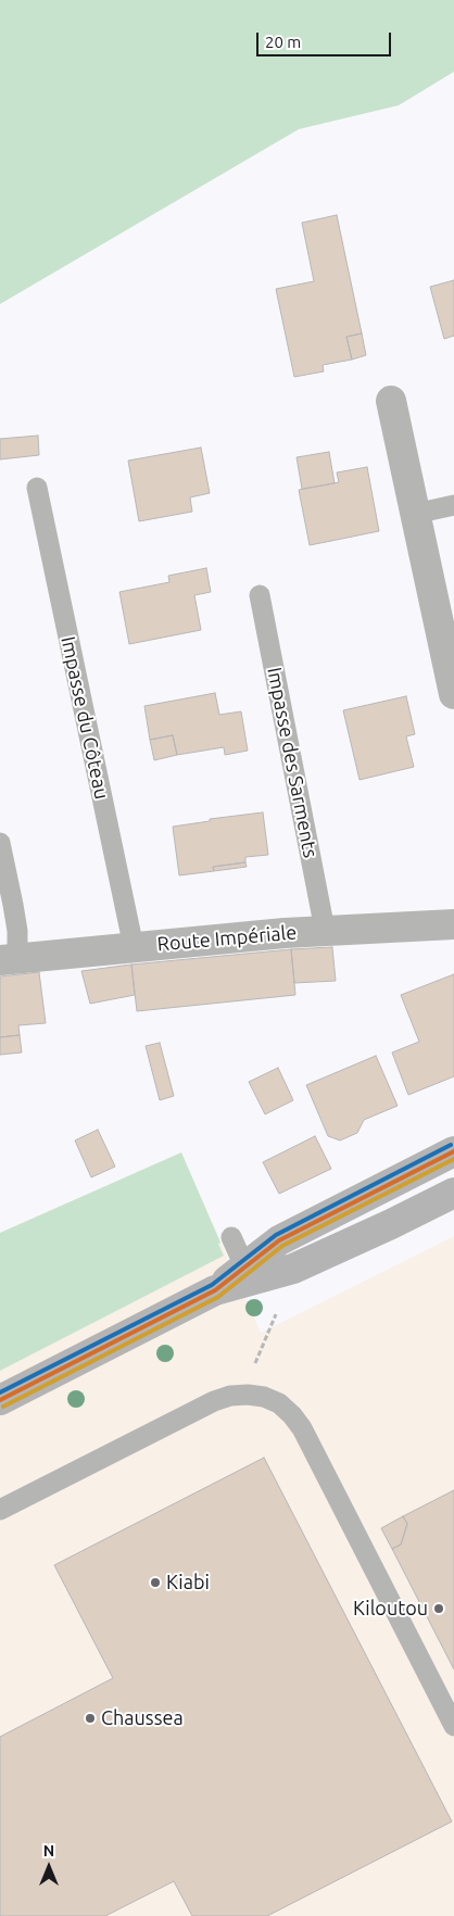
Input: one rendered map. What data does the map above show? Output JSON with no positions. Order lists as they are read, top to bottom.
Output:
{
  "streets": {
    "street": ["Route Impériale"],
    "lane": ["Impasse du Côteau", "Impasse des Sarments"]
  },
  "crossings": [
    ["Impasse du Côteau", "Route Impériale"],
    ["Impasse des Sarments", "Route Impériale"]
  ],
  "places": ["Kiabi", "Kiloutou", "Chaussea"],
  "scale_bar": "20 m",
  "north": "top"
}
